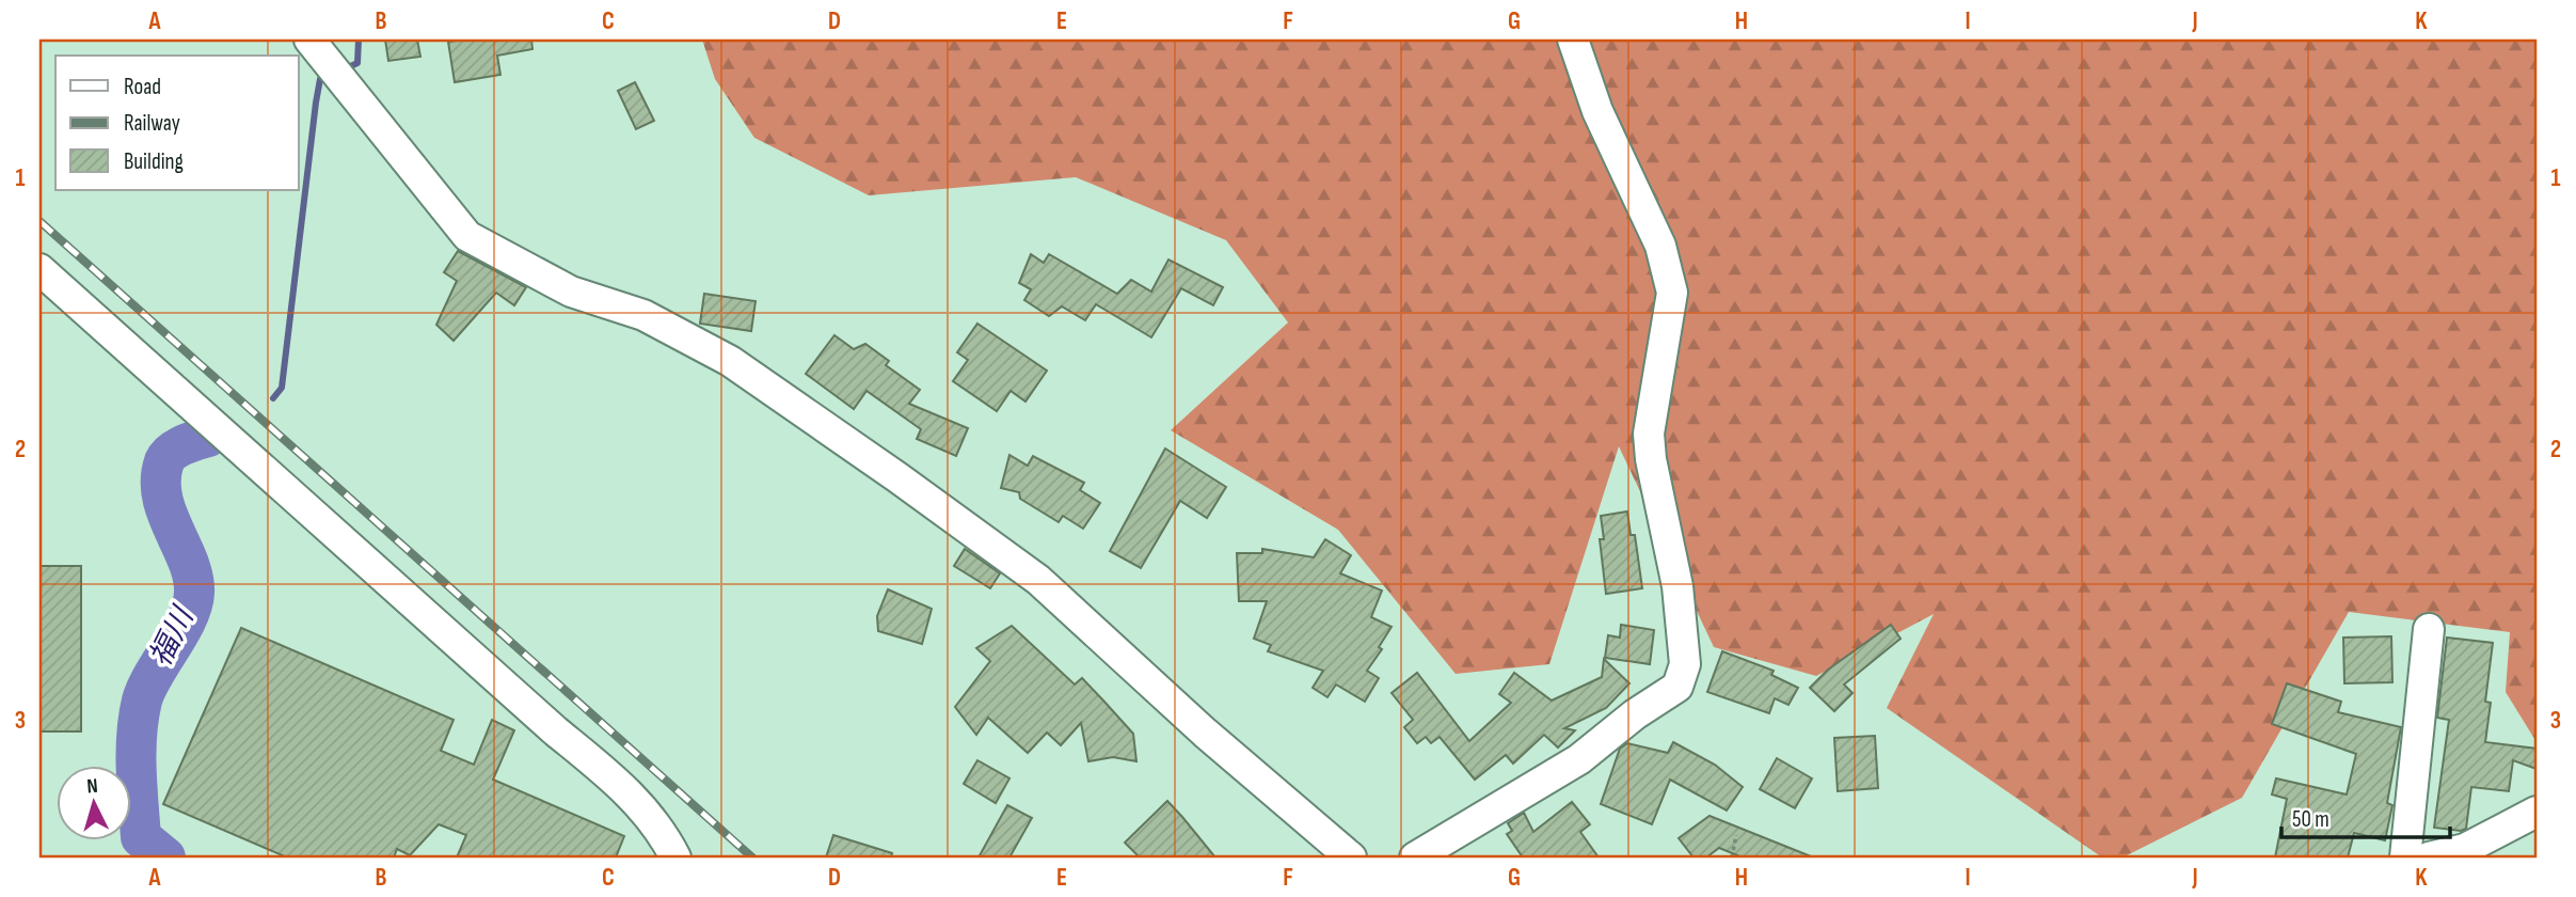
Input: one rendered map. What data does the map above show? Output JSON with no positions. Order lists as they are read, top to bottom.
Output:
{
  "water": ["福川"],
  "legend": ["Road", "Railway", "Building"],
  "scale_bar": "50 m",
  "north": "top",
  "grid": {
    "columns": [
      "A",
      "B",
      "C",
      "D",
      "E",
      "F",
      "G",
      "H",
      "I",
      "J",
      "K"
    ],
    "rows": ["1", "2", "3"]
  }
}
